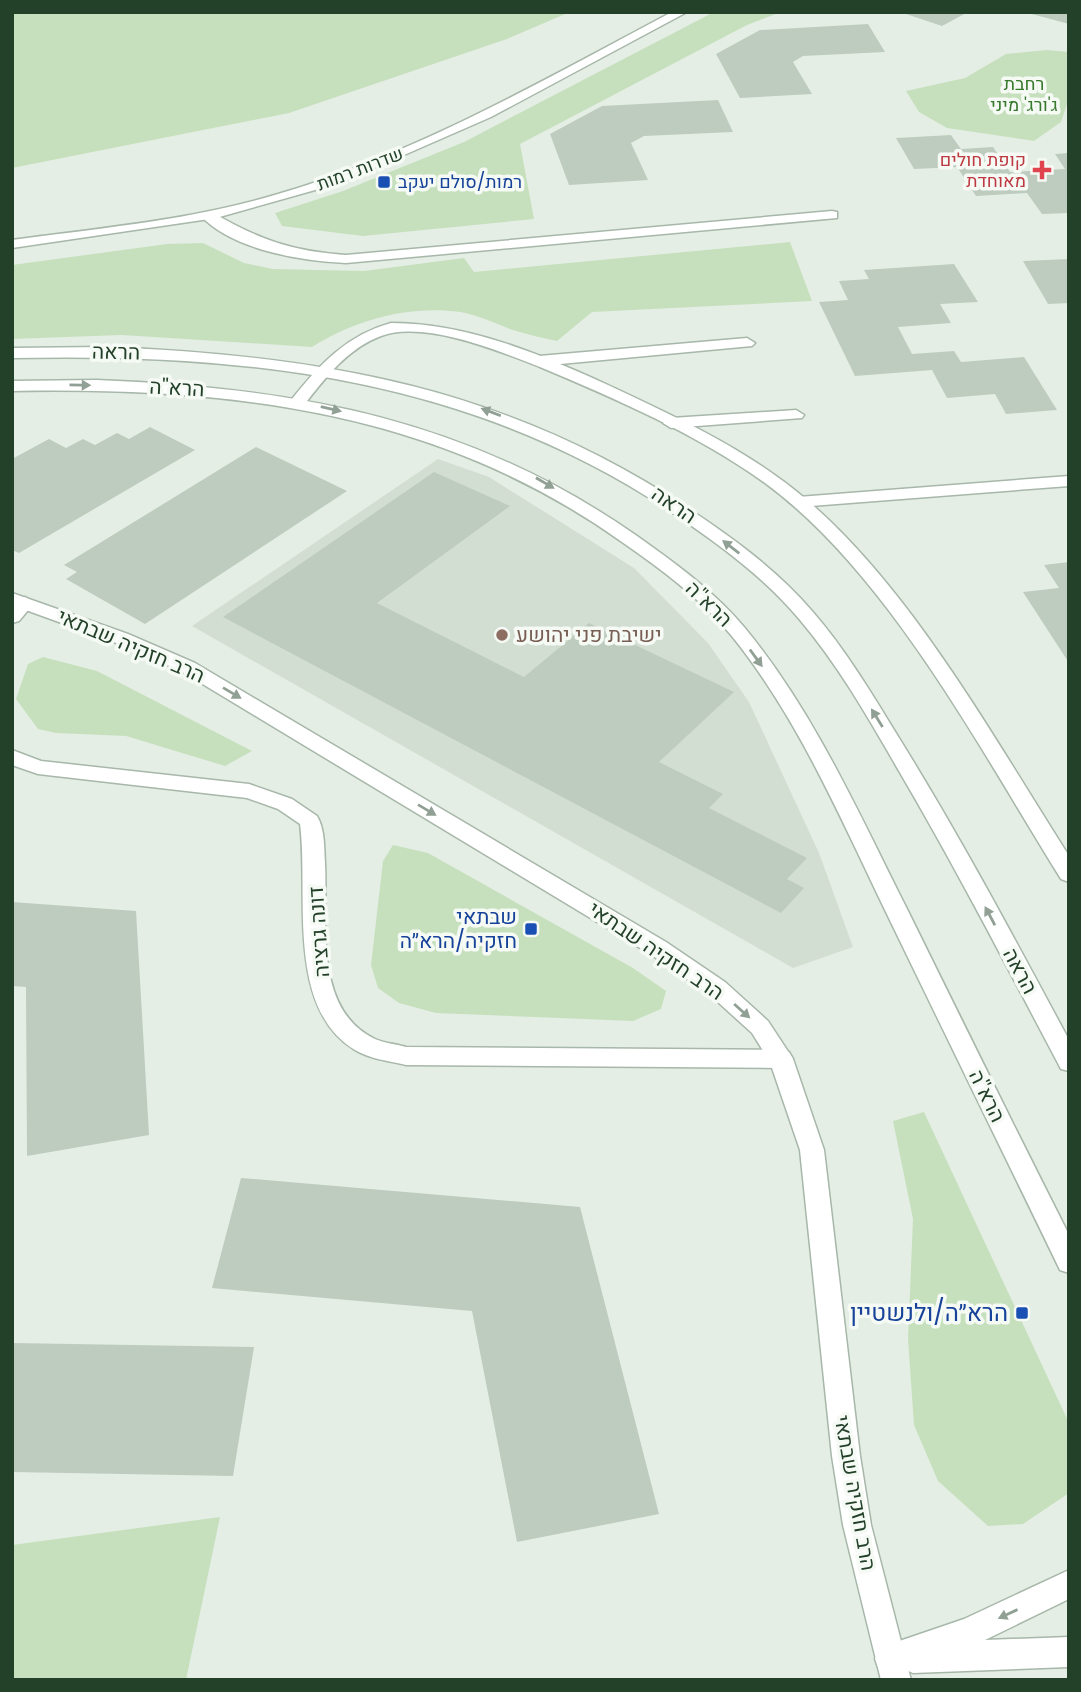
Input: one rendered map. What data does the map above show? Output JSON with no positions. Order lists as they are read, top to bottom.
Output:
{
  "streets": {
    "street": [
      "שדרות רמות",
      "הראה",
      "הרא''ה",
      "הרב חזקיה שבתאי",
      "דונה גרציה"
    ]
  },
  "crossings": [
    ["הרב חזקיה שבתאי", "דונה גרציה"]
  ],
  "one_way": ["הרב חזקיה שבתאי"],
  "parks": ["רחבת ג'ורג' מיני"],
  "places": {
    "health": ["קופת חולים מאוחדת"],
    "transit": ["רמות/סולם יעקב", "שבתאי חזקיה/הרא״ה", "הרא״ה/ולנשטיין"],
    "other": ["ישיבת פני יהושע"]
  }
}
